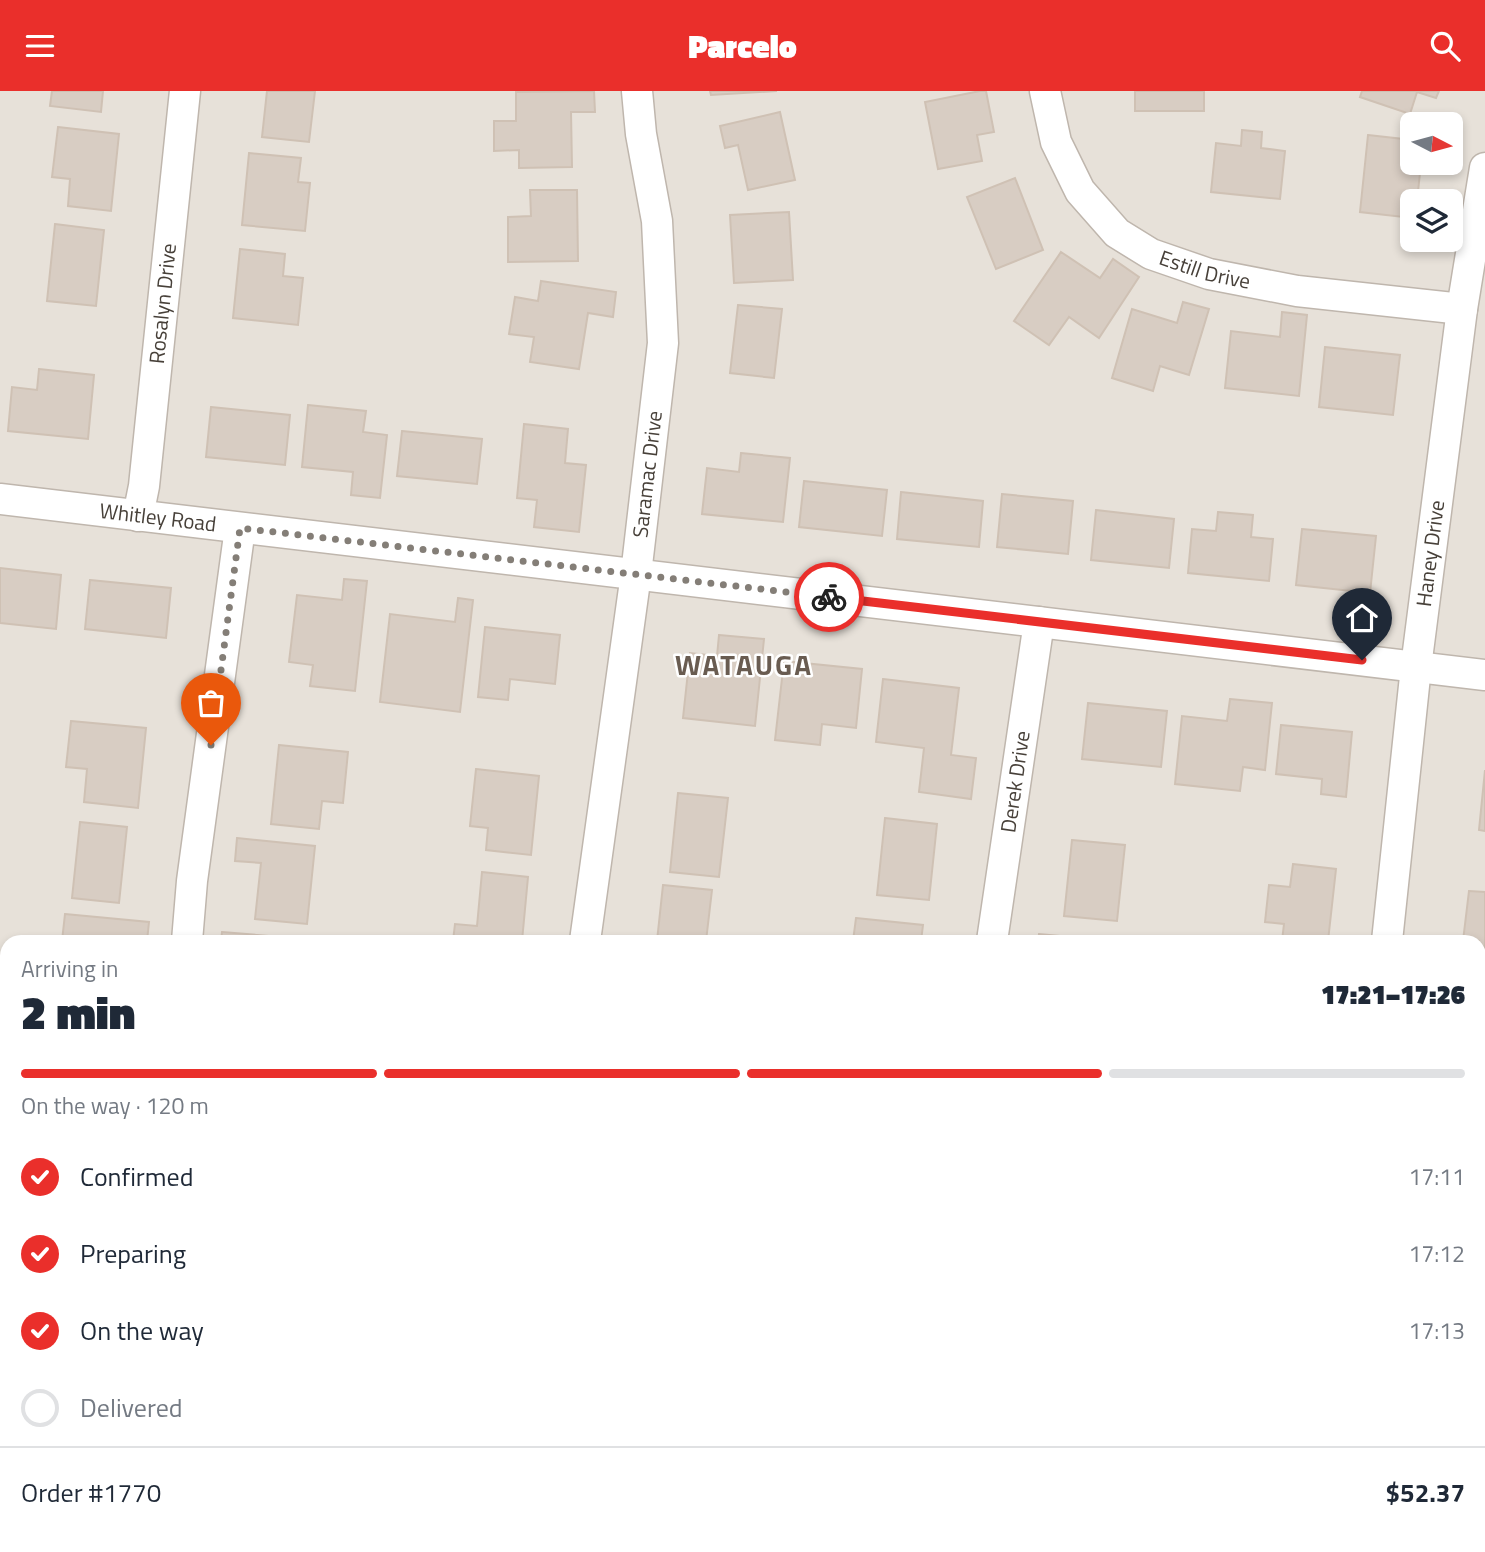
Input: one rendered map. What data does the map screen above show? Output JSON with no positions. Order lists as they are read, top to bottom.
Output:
{
  "streets": {
    "street": [
      "Estill Drive",
      "Rosalyn Drive",
      "Saramac Drive",
      "Whitley Road",
      "Haney Drive",
      "Derek Drive"
    ]
  },
  "crossings": [
    ["Estill Drive", "Haney Drive"],
    ["Rosalyn Drive", "Whitley Road"],
    ["Saramac Drive", "Whitley Road"],
    ["Whitley Road", "Haney Drive"],
    ["Whitley Road", "Derek Drive"]
  ],
  "districts": ["WATAUGA"],
  "north": "right",
  "page": {
    "header": "Parcelo",
    "heading": ["2 min", "Arriving in", "17:21–17:26"],
    "panel": ["Order #1770", "$52.37"],
    "bar": "On the way · 120 m",
    "list": [
      ["Confirmed", "17:11"],
      ["Preparing", "17:12"],
      ["On the way", "17:13"],
      "Delivered"
    ]
  }
}
